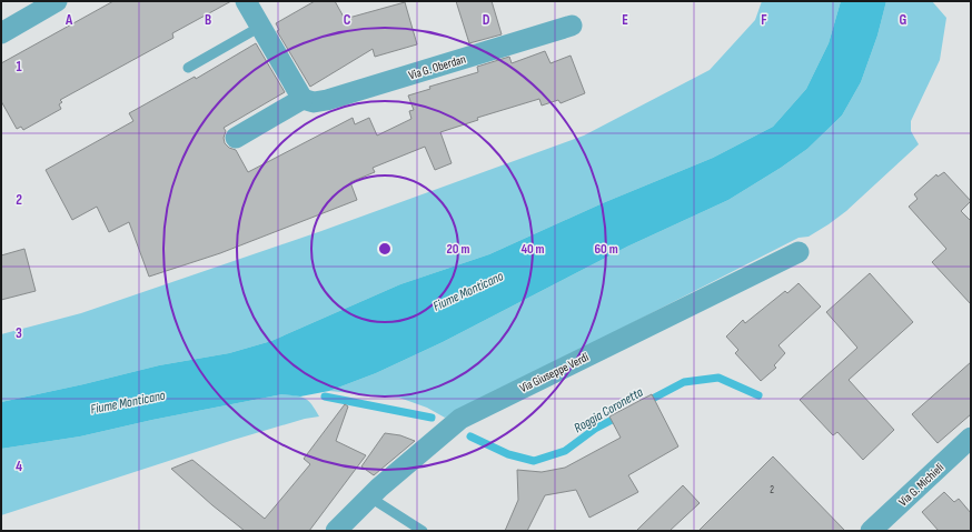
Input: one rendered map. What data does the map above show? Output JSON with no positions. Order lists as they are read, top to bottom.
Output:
{
  "streets": {
    "street": ["Via G. Oberdan", "Via Giuseppe Verdi", "Via G. Michieli"]
  },
  "water": ["Fiume Monticano", "Roggia Coronetta"],
  "house_numbers": ["2"],
  "grid": {
    "columns": [
      "A",
      "B",
      "C",
      "D",
      "E",
      "F",
      "G"
    ],
    "rows": [
      "1",
      "2",
      "3",
      "4"
    ]
  },
  "rings": ["20 m", "40 m", "60 m"]
}
